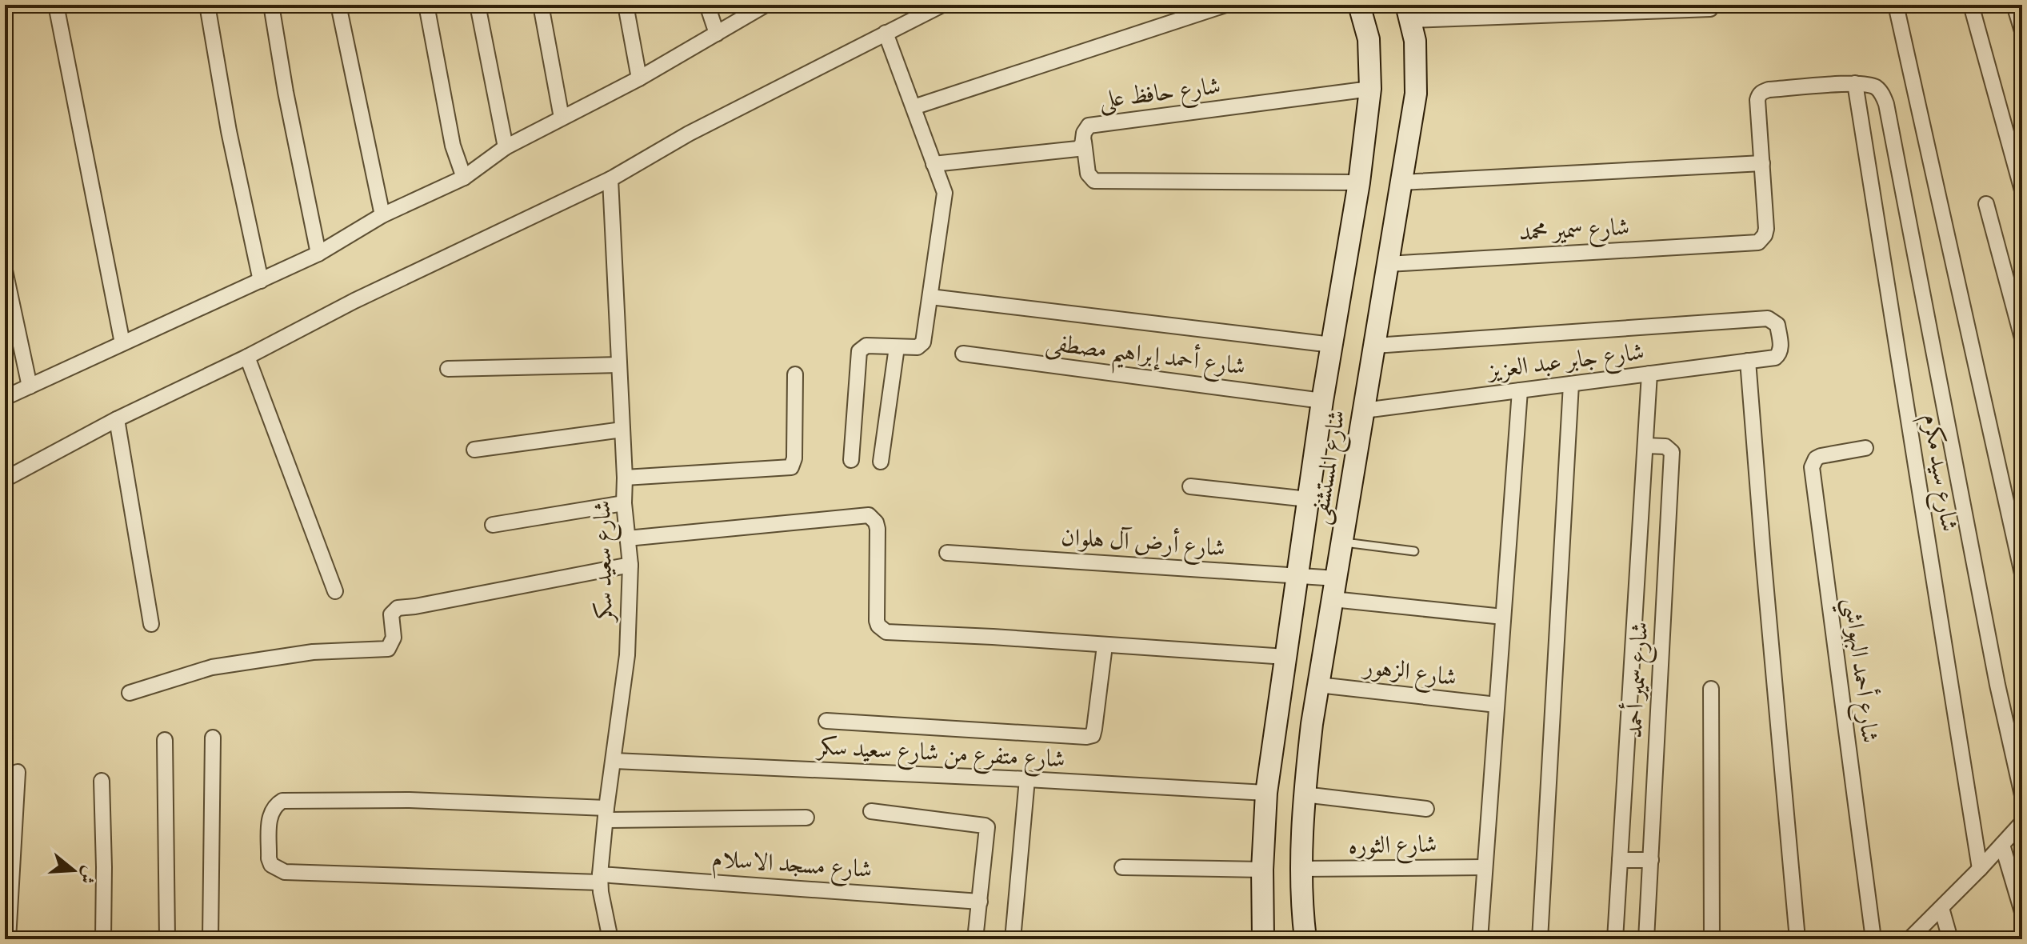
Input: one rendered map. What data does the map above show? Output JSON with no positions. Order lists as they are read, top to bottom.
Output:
{
  "streets": {
    "street": [
      "شارع حافظ على",
      "شارع سمير محمد",
      "شارع أحمد إبراهيم مصطفى",
      "شارع جابر عبد العزيز",
      "شارع المستشفى",
      "شارع سيد مكرم",
      "شارع أرض آل هلوان",
      "شارع سعيد سكر",
      "شارع أحمد البهواشي",
      "شارع الزهور",
      "شارع سمير أحمد",
      "شارع متفرع من شارع سعيد سكر",
      "شارع الثوره",
      "شارع مسجد الاسلام"
    ]
  },
  "crossings": [
    ["شارع حافظ على", "شارع المستشفى"],
    ["شارع سمير محمد", "شارع المستشفى"],
    ["شارع أحمد إبراهيم مصطفى", "شارع المستشفى"],
    ["شارع جابر عبد العزيز", "شارع المستشفى"],
    ["شارع المستشفى", "شارع أرض آل هلوان"],
    ["شارع المستشفى", "شارع الزهور"],
    ["شارع المستشفى", "شارع متفرع من شارع سعيد سكر"],
    ["شارع المستشفى", "شارع الثوره"],
    ["شارع سعيد سكر", "شارع متفرع من شارع سعيد سكر"],
    ["شارع سعيد سكر", "شارع مسجد الاسلام"]
  ],
  "north": "right"
}
